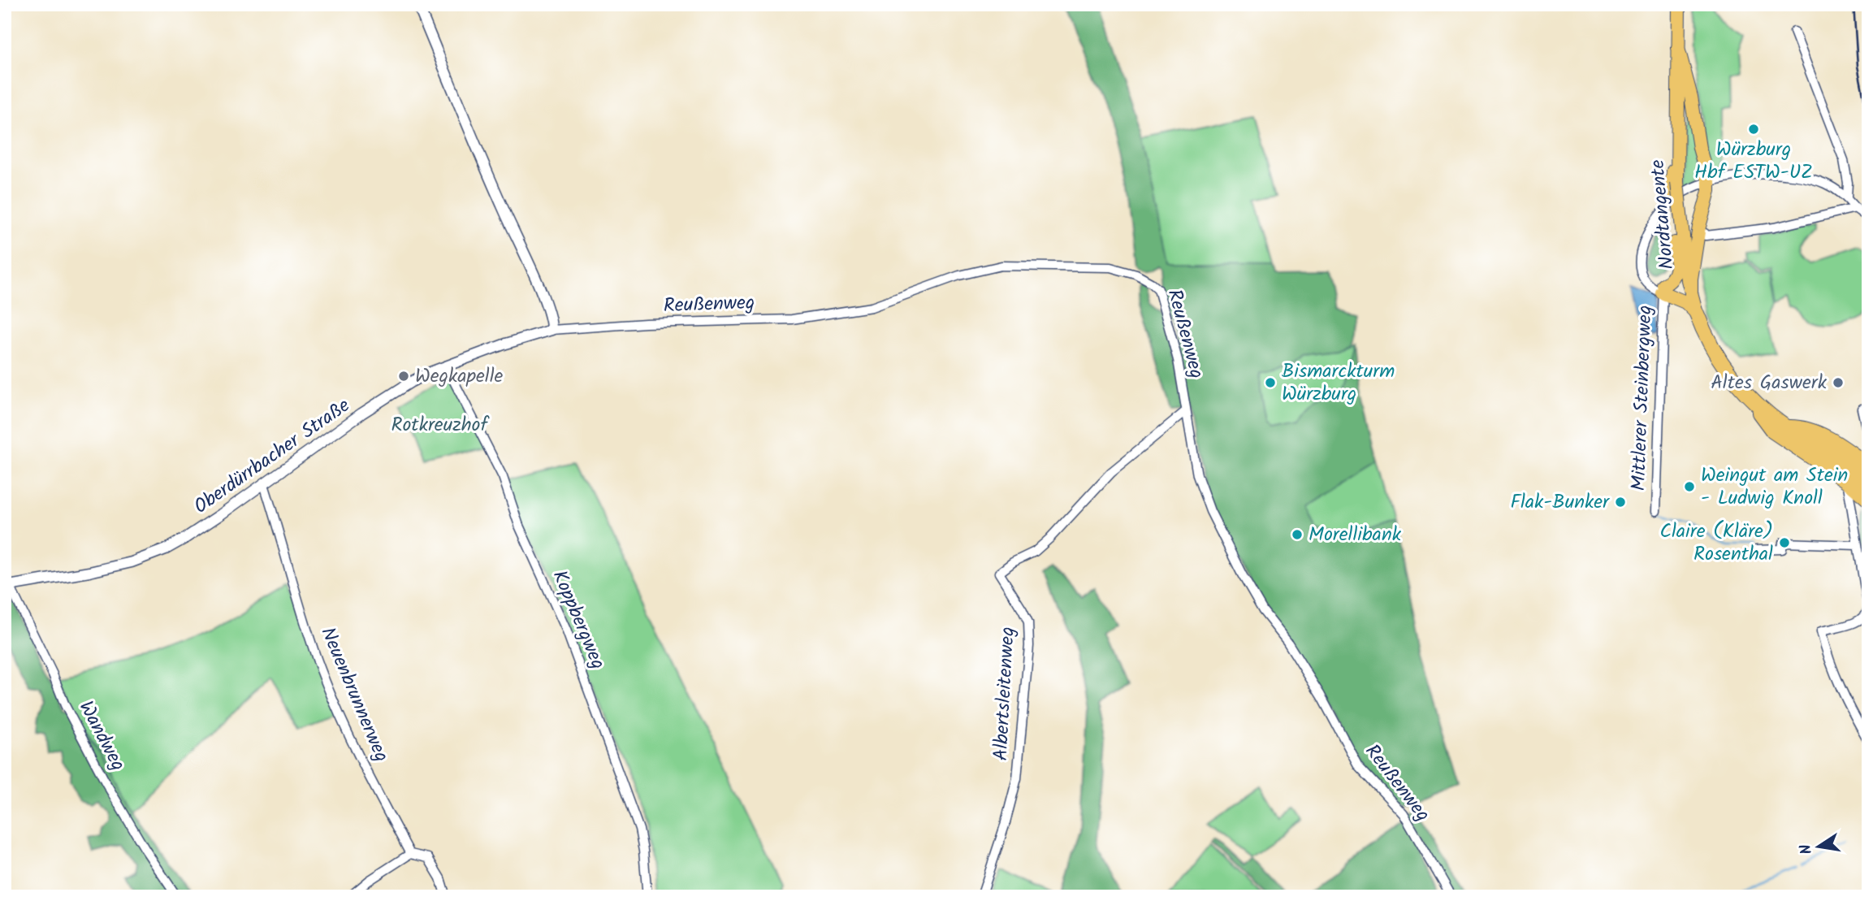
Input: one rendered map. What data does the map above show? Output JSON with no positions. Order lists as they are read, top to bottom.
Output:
{
  "streets": {
    "highway": ["Nordtangente"],
    "street": [
      "Reußenweg",
      "Mittlerer Steinbergweg",
      "Oberdürrbacher Straße",
      "Koppbergweg",
      "Albertsleitenweg",
      "Neuenbrunnerweg",
      "Wandweg"
    ]
  },
  "crossings": [
    ["Reußenweg", "Oberdürrbacher Straße"],
    ["Reußenweg", "Albertsleitenweg"],
    ["Oberdürrbacher Straße", "Koppbergweg"],
    ["Oberdürrbacher Straße", "Neuenbrunnerweg"],
    ["Oberdürrbacher Straße", "Wandweg"]
  ],
  "parks": ["Rotkreuzhof"],
  "places": [
    "Würzburg Hbf ESTW-UZ",
    "Wegkapelle",
    "Bismarckturm Würzburg",
    "Altes Gaswerk",
    "Weingut am Stein - Ludwig Knoll",
    "Flak-Bunker",
    "Morellibank",
    "Claire (Kläre) Rosenthal"
  ],
  "north": "left"
}
